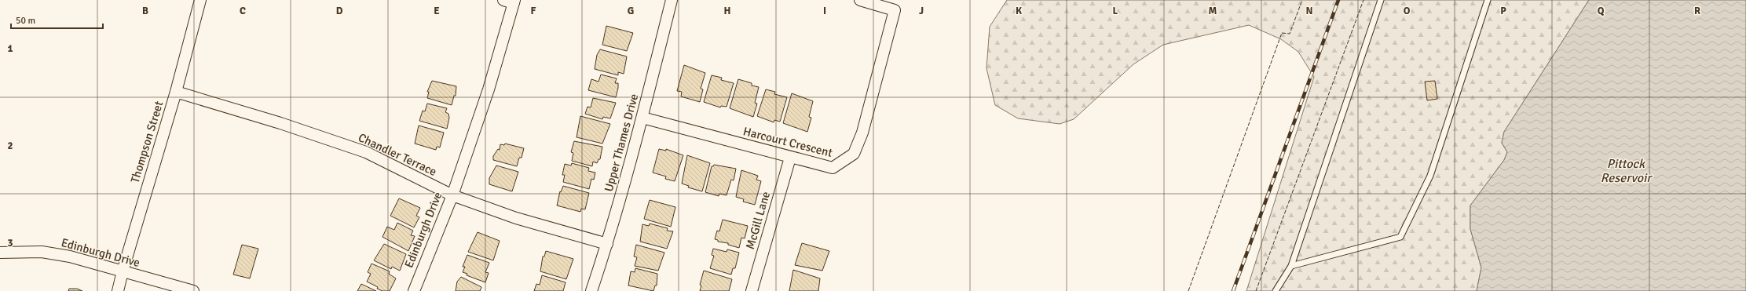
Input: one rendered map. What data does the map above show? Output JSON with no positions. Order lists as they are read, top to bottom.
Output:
{
  "streets": {
    "street": [
      "Thompson Street",
      "Harcourt Crescent",
      "Upper Thames Drive",
      "Chandler Terrace",
      "McGill Lane",
      "Edinburgh Drive"
    ]
  },
  "crossings": [
    ["Thompson Street", "Chandler Terrace"],
    ["Thompson Street", "Edinburgh Drive"],
    ["Harcourt Crescent", "Upper Thames Drive"],
    ["Harcourt Crescent", "McGill Lane"],
    ["Upper Thames Drive", "Chandler Terrace"],
    ["Chandler Terrace", "Edinburgh Drive"]
  ],
  "water": ["Pittock Reservoir"],
  "scale_bar": "50 m",
  "grid": {
    "columns": [
      "B",
      "C",
      "D",
      "E",
      "F",
      "G",
      "H",
      "I",
      "J",
      "K",
      "L",
      "M",
      "N",
      "O",
      "P",
      "Q",
      "R"
    ],
    "rows": ["1", "2", "3"]
  }
}
